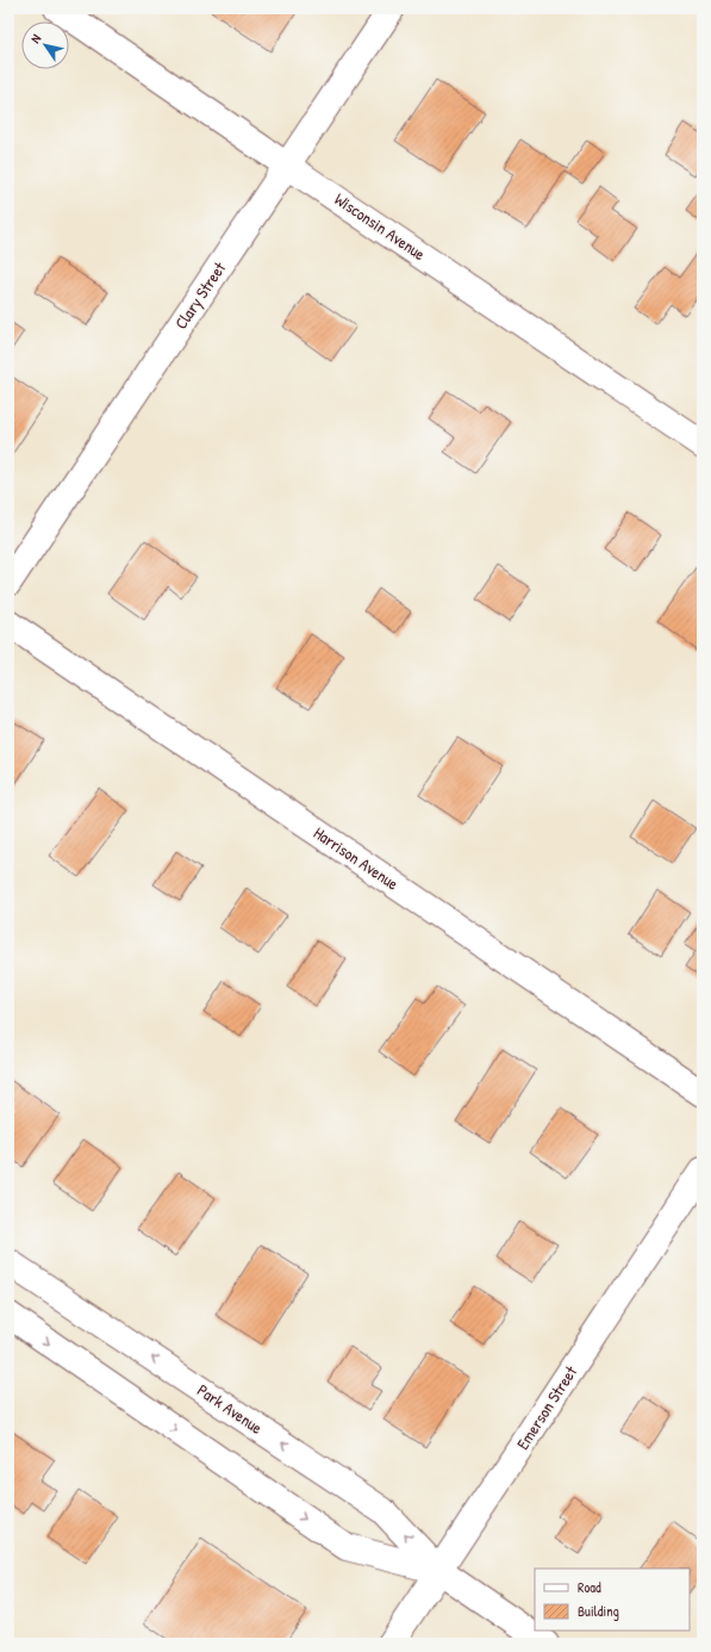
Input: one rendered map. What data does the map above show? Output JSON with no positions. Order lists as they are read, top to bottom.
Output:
{
  "streets": {
    "street": [
      "Wisconsin Avenue",
      "Clary Street",
      "Harrison Avenue",
      "Emerson Street",
      "Park Avenue"
    ]
  },
  "crossings": [
    ["Wisconsin Avenue", "Clary Street"],
    ["Emerson Street", "Park Avenue"]
  ],
  "legend": ["Road", "Building"],
  "north": "top left"
}
